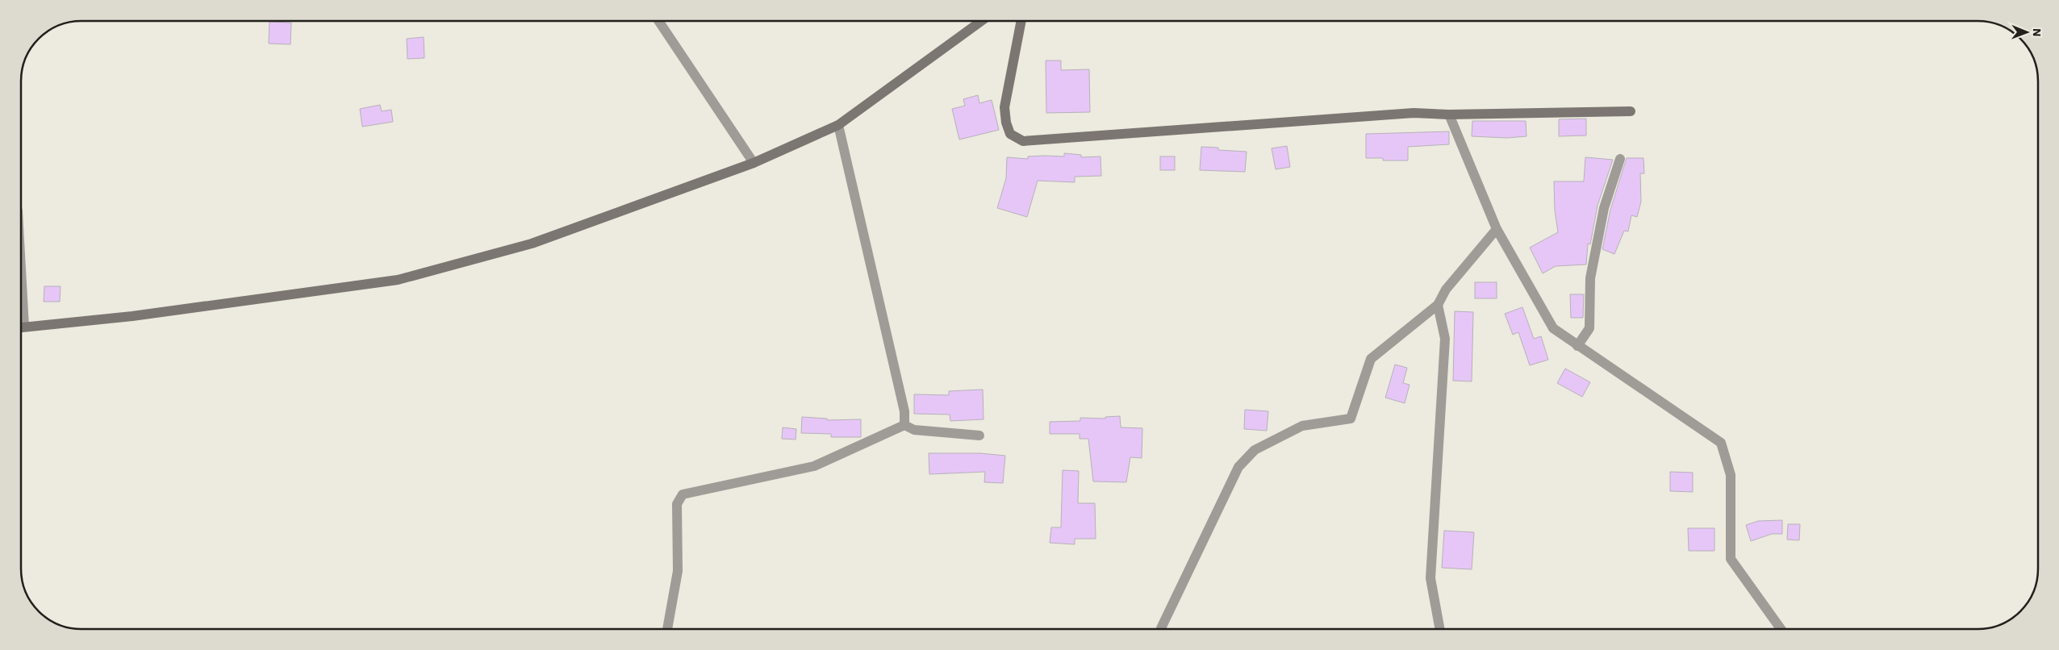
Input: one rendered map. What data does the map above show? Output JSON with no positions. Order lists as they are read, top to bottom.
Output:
{
  "north": "right"
}
